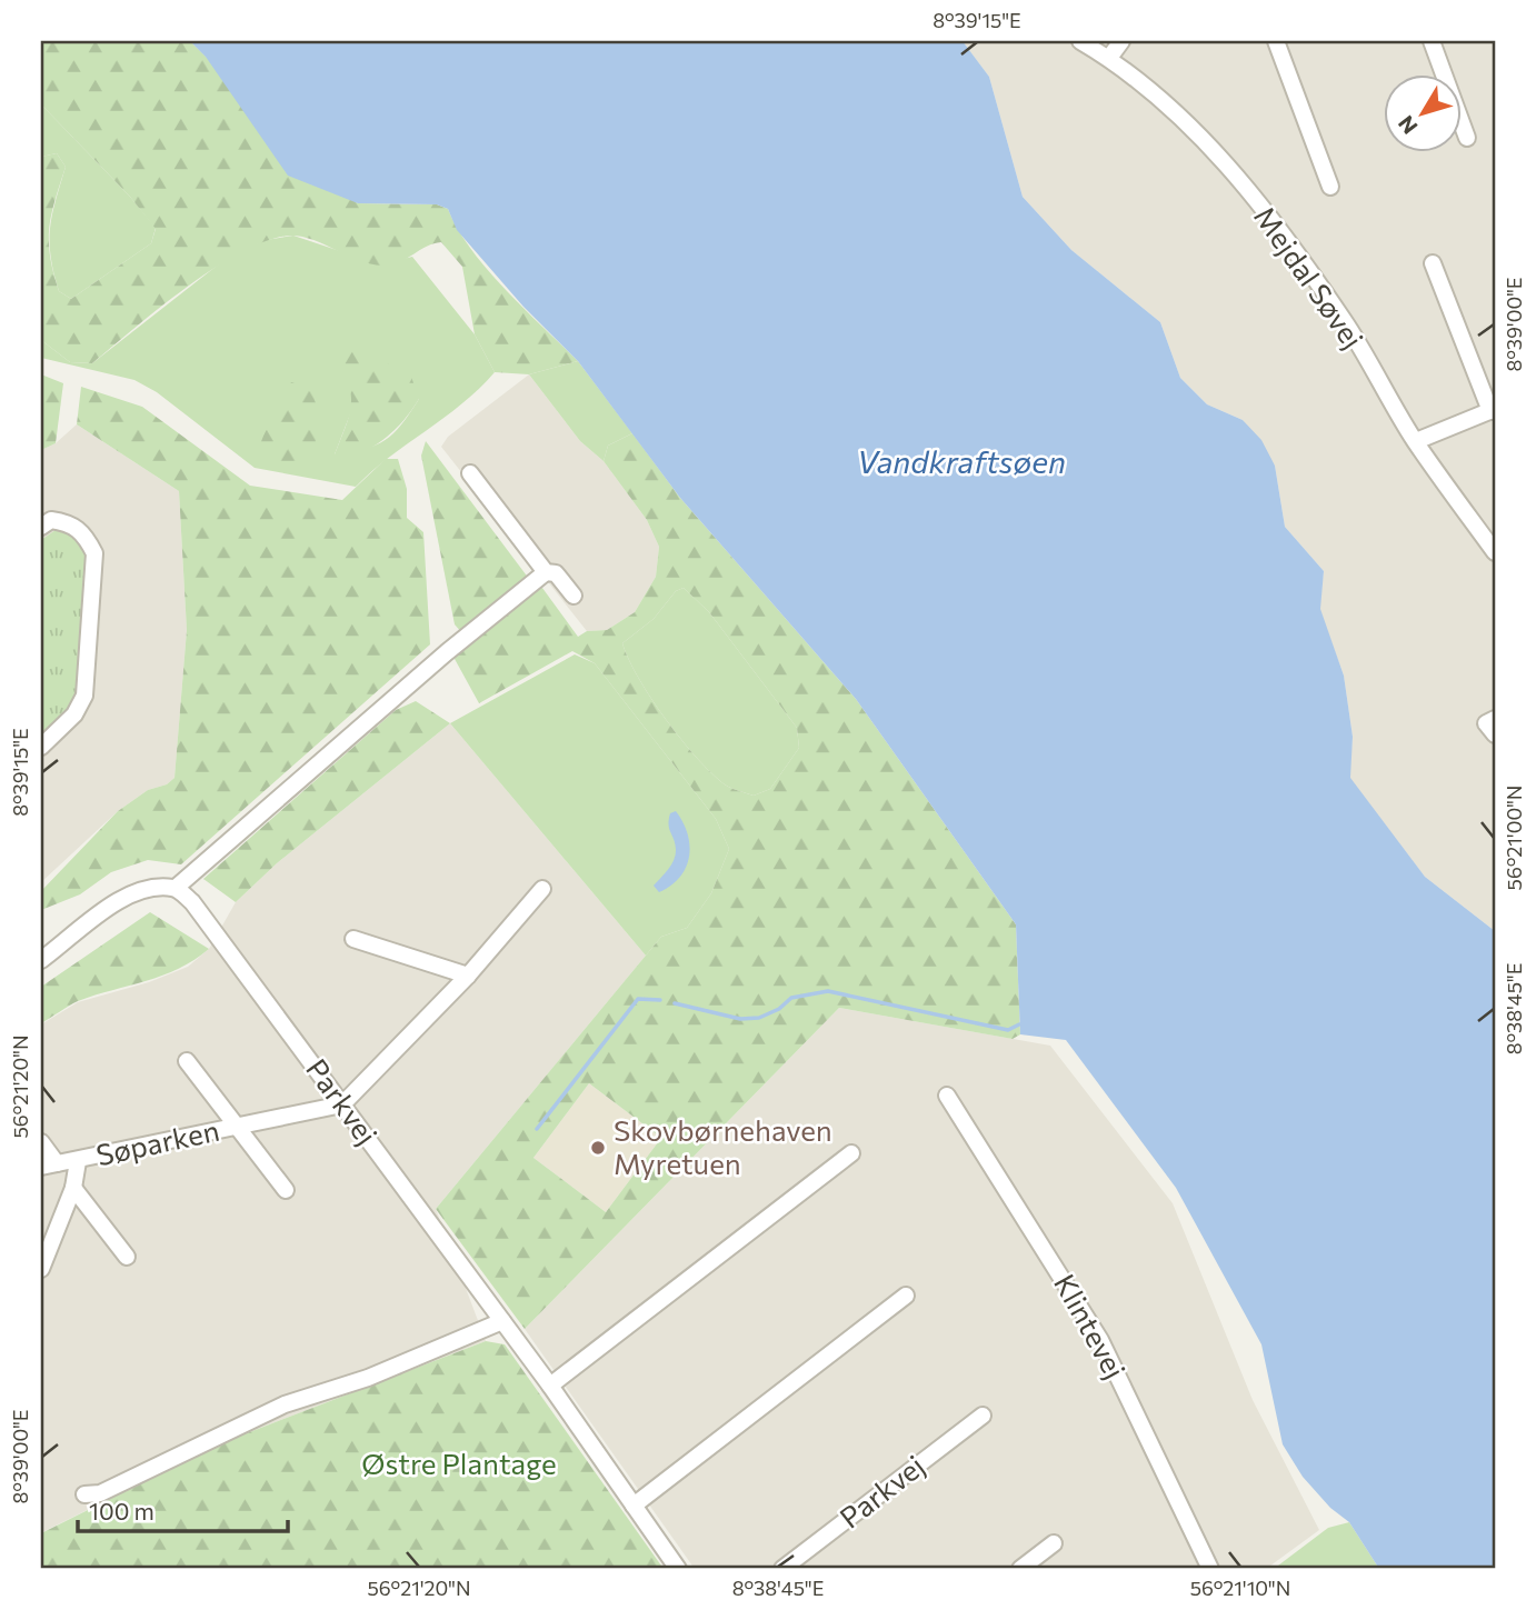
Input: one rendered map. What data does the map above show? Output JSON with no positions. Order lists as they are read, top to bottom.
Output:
{
  "streets": {
    "street": [
      "Mejdal Søvej",
      "Parkvej",
      "Søparken",
      "Klintevej"
    ]
  },
  "crossings": [
    ["Parkvej", "Søparken"]
  ],
  "water": ["Vandkraftsøen"],
  "parks": ["Østre Plantage"],
  "places": ["Skovbørnehaven Myretuen"],
  "scale_bar": "100 m",
  "north": "bottom left",
  "coordinates": [
    "8°39'15\"E",
    "8°39'00\"E",
    "56°21'00\"N",
    "8°38'45\"E",
    "56°21'20\"N",
    "56°21'10\"N"
  ]
}
